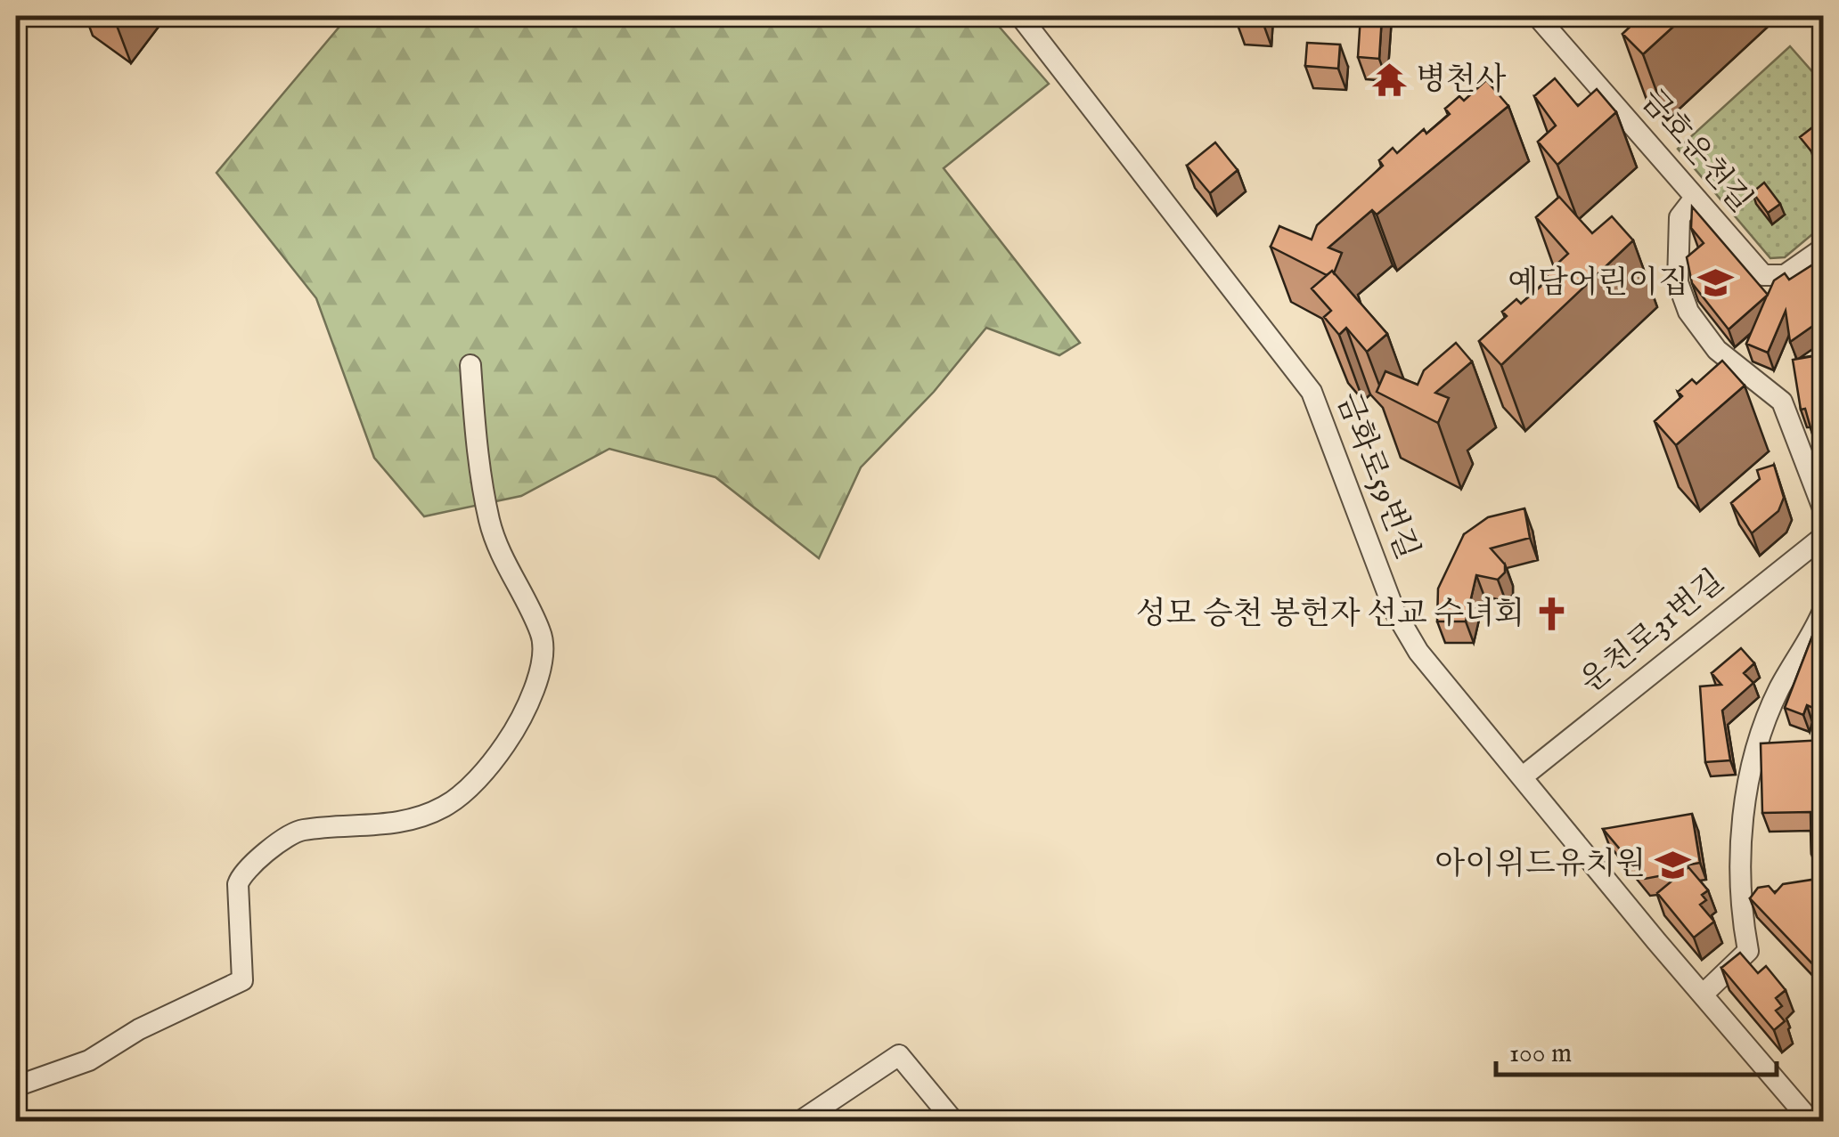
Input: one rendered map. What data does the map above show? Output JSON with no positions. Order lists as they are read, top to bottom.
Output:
{
  "streets": {
    "street": ["금호운천길", "금화로59번길", "운천로31번길"]
  },
  "crossings": [
    ["금화로59번길", "운천로31번길"]
  ],
  "places": {
    "temple": ["병천사"],
    "school or university": ["예담어린이집", "아이위드유치원"],
    "church": ["성모 승천 봉헌자 선교 수녀회"]
  },
  "scale_bar": "100 m"
}
